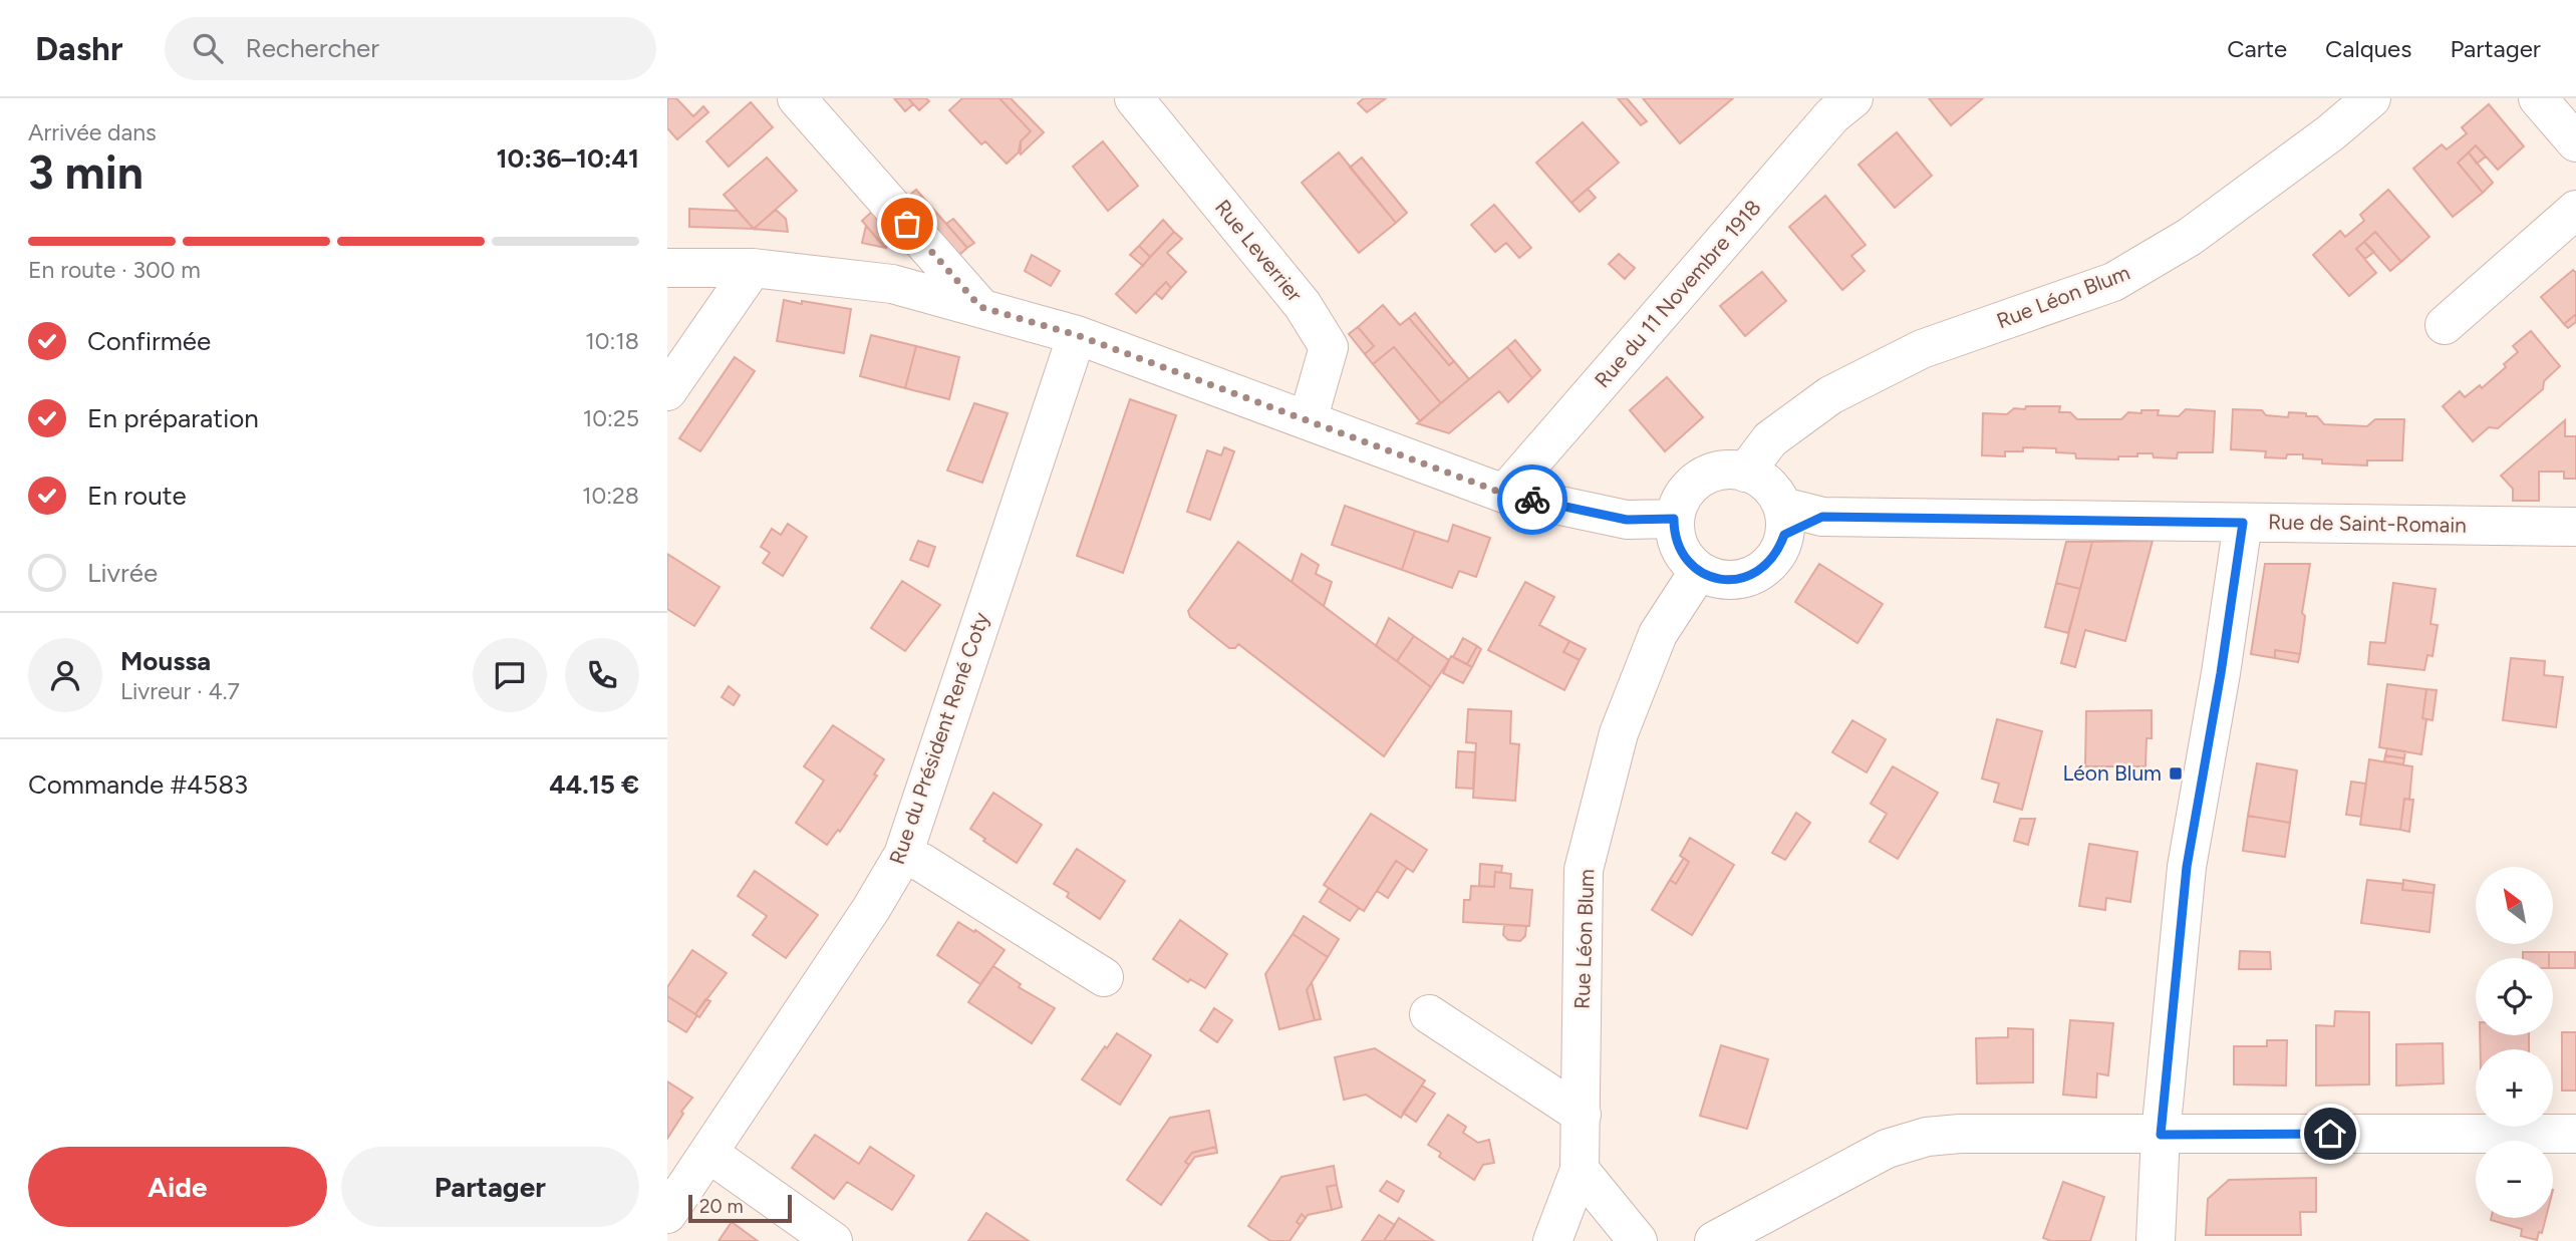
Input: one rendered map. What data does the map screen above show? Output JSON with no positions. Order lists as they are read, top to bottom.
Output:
{
  "streets": {
    "street": [
      "Rue Leverrier",
      "Rue du 11 Novembre 1918",
      "Rue Léon Blum",
      "Rue de Saint-Romain",
      "Rue du Président René Coty"
    ]
  },
  "crossings": [
    ["Rue Léon Blum", "Rue de Saint-Romain"]
  ],
  "places": {
    "transit": ["Léon Blum"]
  },
  "scale_bar": "20 m",
  "north": "top left",
  "page": {
    "header": "Dashr",
    "search": "Rechercher",
    "nav": ["Carte", "Calques", "Partager"],
    "heading": ["3 min", "Arrivée dans", "10:36–10:41"],
    "panel": [
      "Moussa",
      "Livreur · 4.7",
      "Commande #4583",
      "44.15 €"
    ],
    "bar": "En route · 300 m",
    "list": [
      ["Confirmée", "10:18"],
      ["En préparation", "10:25"],
      ["En route", "10:28"],
      "Livrée"
    ],
    "map_buttons": ["+", "−"],
    "buttons": ["Aide", "Partager"],
    "scale": "20 m"
  }
}
